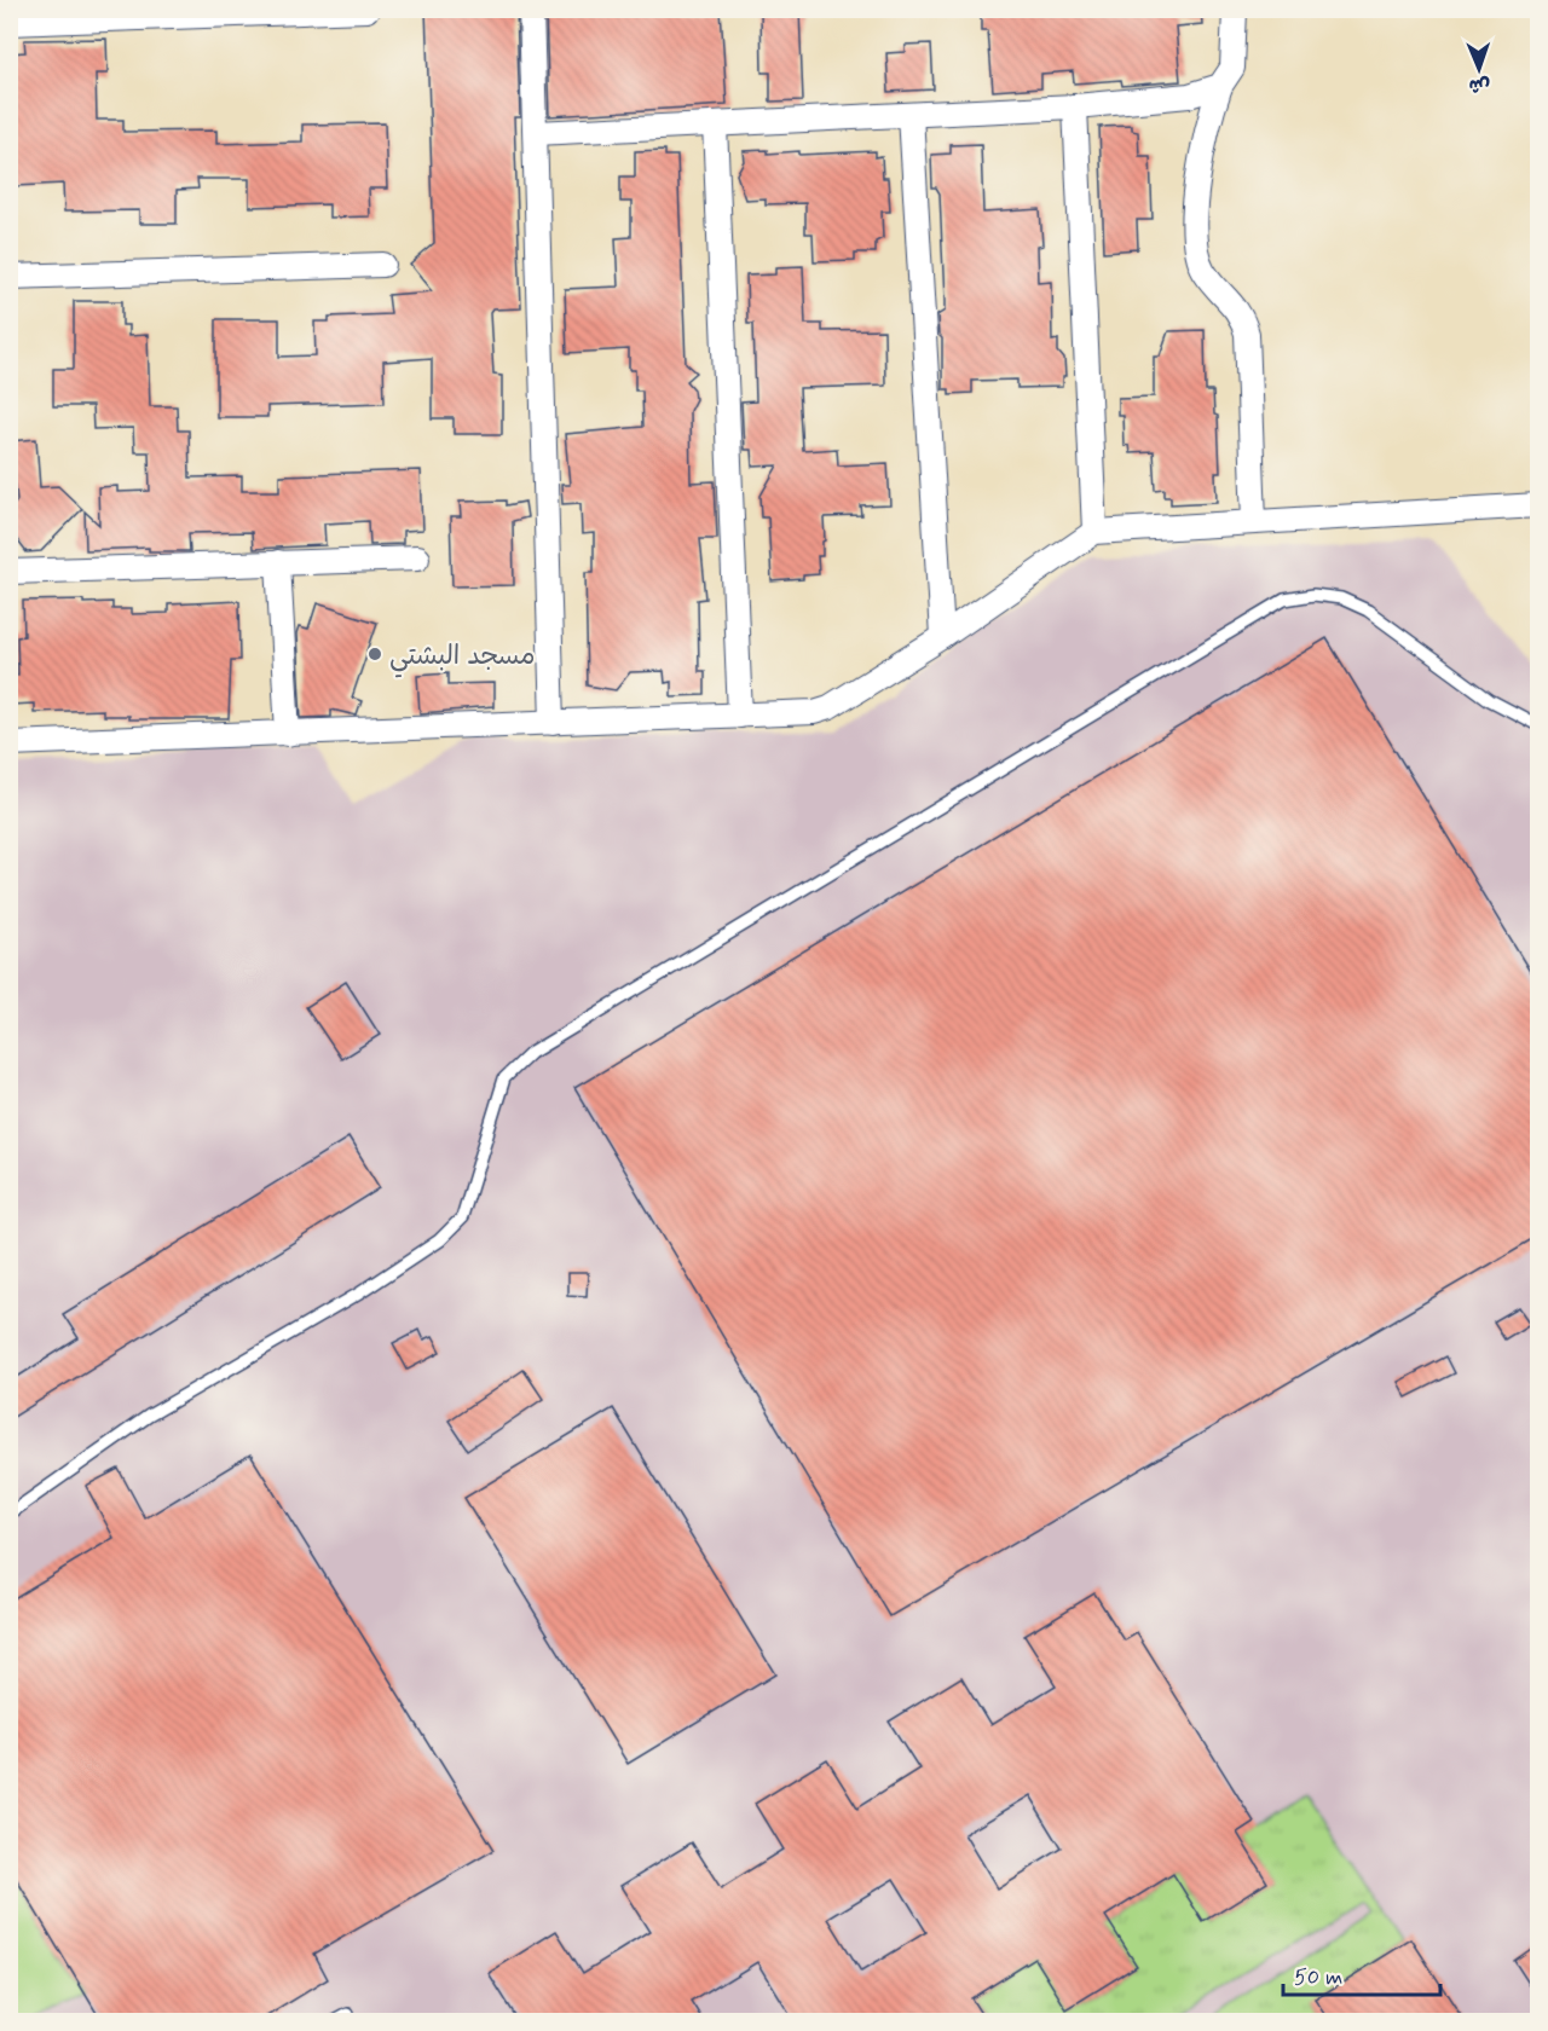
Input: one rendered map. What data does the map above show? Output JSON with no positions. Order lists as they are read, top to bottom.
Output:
{
  "places": ["مسجد البشتي"],
  "scale_bar": "50 m",
  "north": "bottom"
}
